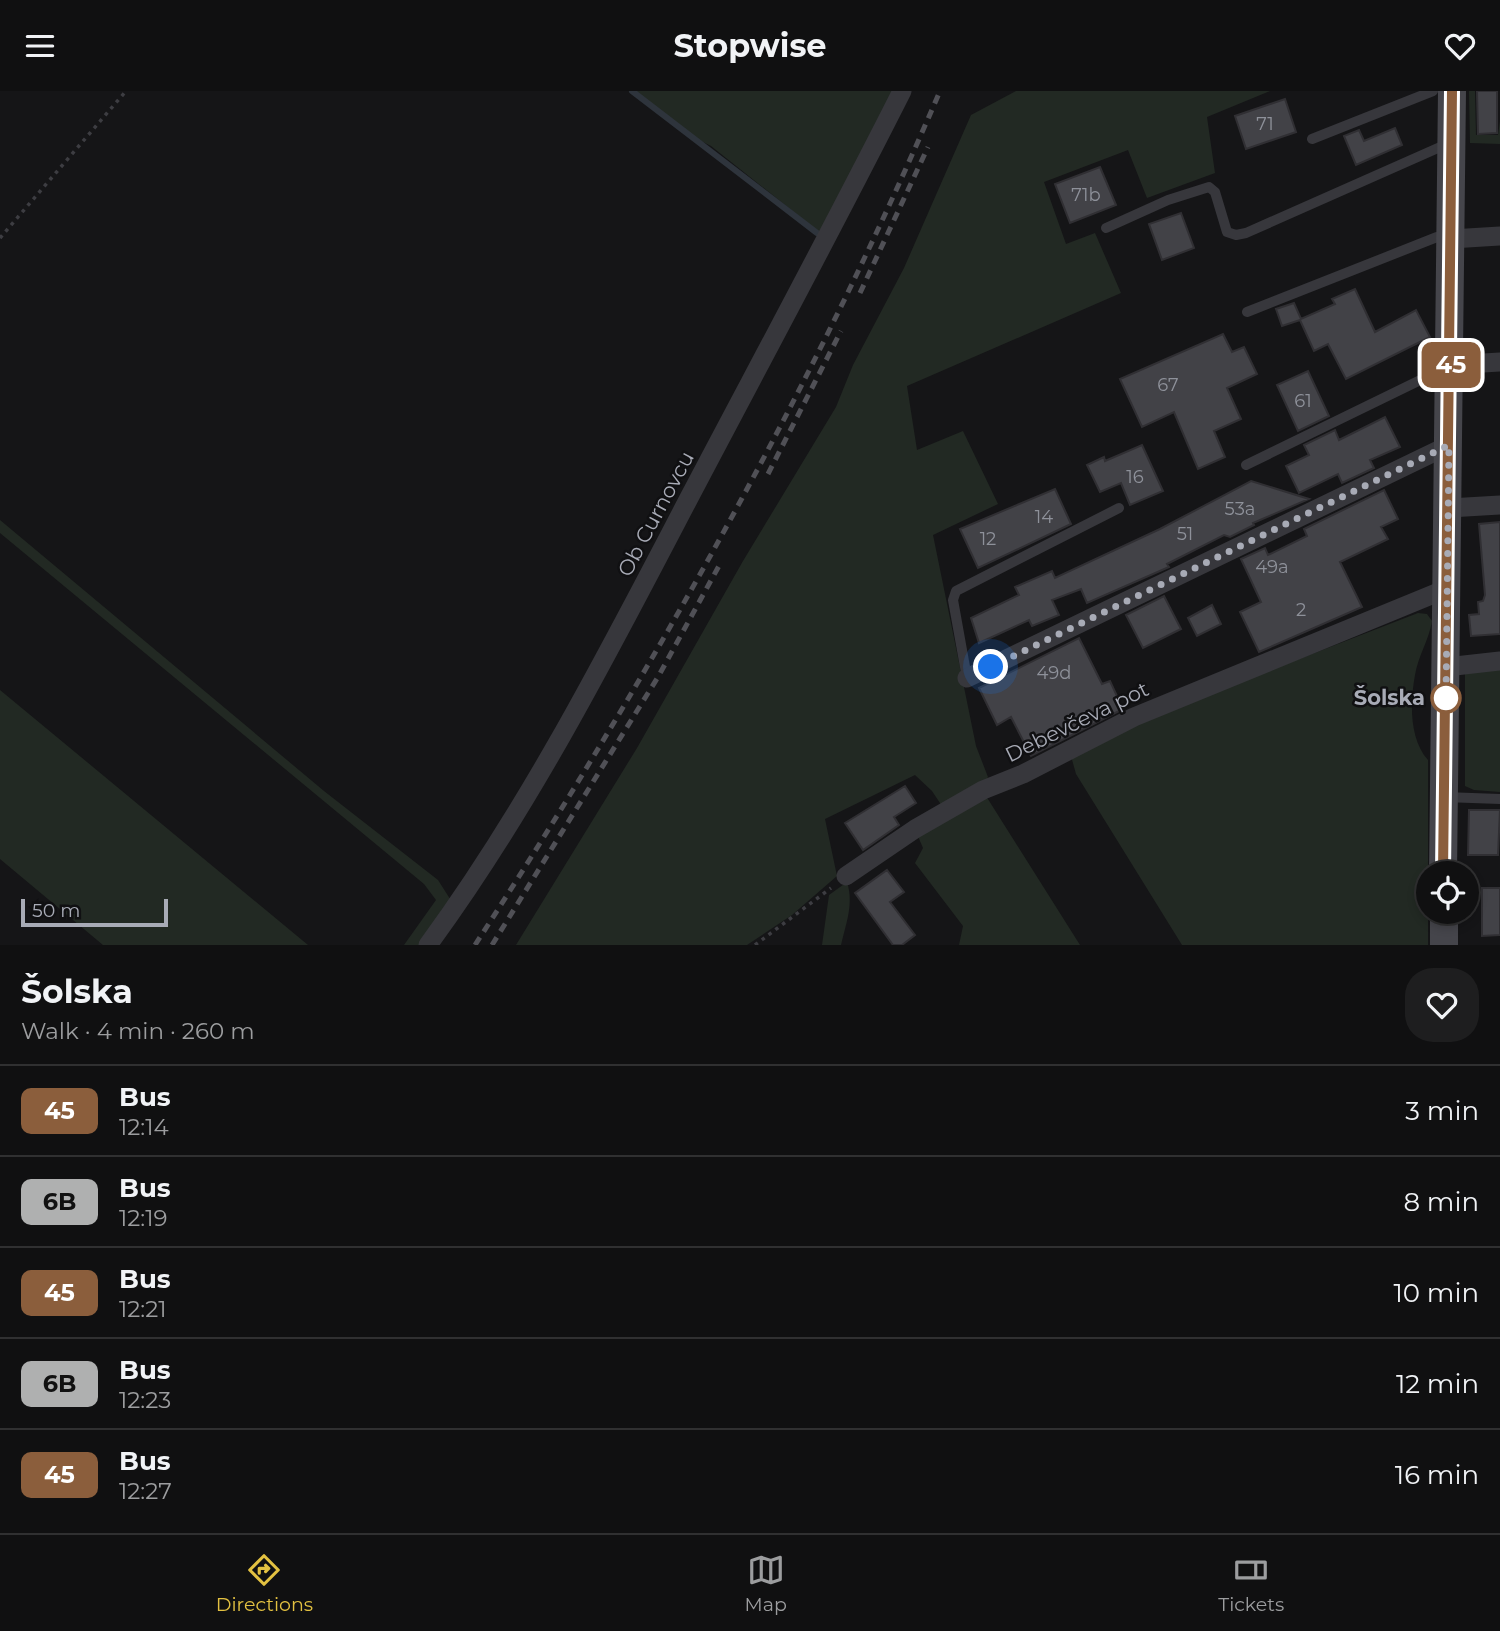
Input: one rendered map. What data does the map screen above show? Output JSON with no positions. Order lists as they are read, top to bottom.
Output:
{
  "streets": {
    "street": ["Ob Curnovcu", "Debevčeva pot"]
  },
  "places": ["Šolska"],
  "lines": ["bus line 45"],
  "house_numbers": [
    "71",
    "71b",
    "67",
    "61",
    "16",
    "53a",
    "14",
    "51",
    "12",
    "49a",
    "2",
    "49d"
  ],
  "scale_bar": "50 m",
  "page": {
    "header": "Stopwise",
    "on_map": "45",
    "scale": "50 m",
    "heading": ["Šolska", "Walk · 4 min · 260 m"],
    "list": [
      {
        "mark": "45",
        "name": "Bus",
        "note": "12:14",
        "value": "3 min"
      },
      {
        "mark": "6B",
        "name": "Bus",
        "note": "12:19",
        "value": "8 min"
      },
      {
        "mark": "45",
        "name": "Bus",
        "note": "12:21",
        "value": "10 min"
      },
      {
        "mark": "6B",
        "name": "Bus",
        "note": "12:23",
        "value": "12 min"
      },
      {
        "mark": "45",
        "name": "Bus",
        "note": "12:27",
        "value": "16 min"
      }
    ],
    "tabs": ["Directions", "Map", "Tickets"]
  }
}
